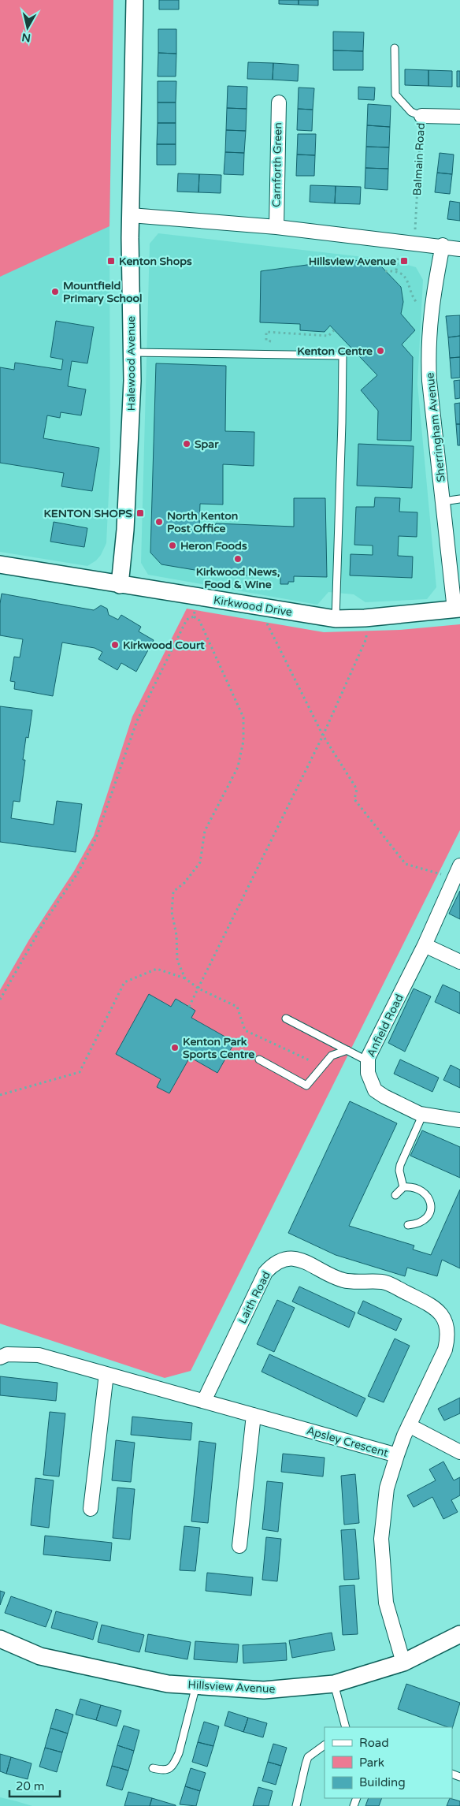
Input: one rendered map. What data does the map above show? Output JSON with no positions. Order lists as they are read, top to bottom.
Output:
{
  "streets": {
    "street": [
      "Balmain Road",
      "Carnforth Green",
      "Halewood Avenue",
      "Sherringham Avenue",
      "Kirkwood Drive",
      "Anfield Road",
      "Laith Road",
      "Apsley Crescent",
      "Hillsview Avenue"
    ]
  },
  "crossings": [
    ["Halewood Avenue", "Kirkwood Drive"],
    ["Sherringham Avenue", "Kirkwood Drive"],
    ["Laith Road", "Apsley Crescent"],
    ["Apsley Crescent", "Hillsview Avenue"]
  ],
  "places": {
    "transit": ["Kenton Shops", "Hillsview Avenue", "KENTON SHOPS"],
    "other": [
      "Mountfield Primary School",
      "Kenton Centre",
      "Spar",
      "North Kenton Post Office",
      "Heron Foods",
      "Kirkwood News, Food & Wine",
      "Kirkwood Court",
      "Kenton Park Sports Centre"
    ]
  },
  "legend": ["Road", "Park", "Building"],
  "scale_bar": "20 m",
  "north": "bottom"
}
